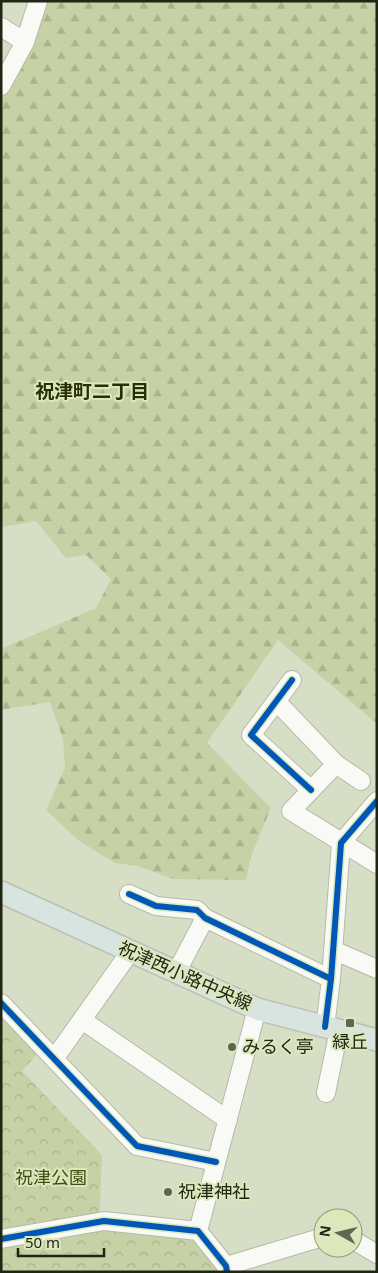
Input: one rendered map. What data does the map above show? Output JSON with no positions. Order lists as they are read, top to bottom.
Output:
{
  "streets": {
    "main road": ["祝津西小路中央線"]
  },
  "districts": ["祝津町二丁目"],
  "parks": ["祝津公園"],
  "places": {
    "transit": ["緑丘"],
    "other": ["みるく亭", "祝津神社"]
  },
  "scale_bar": "50 m",
  "north": "left"
}
